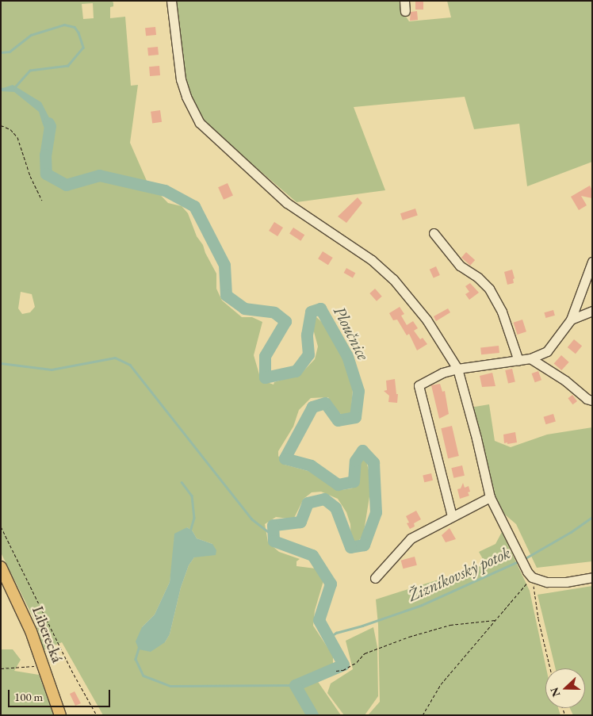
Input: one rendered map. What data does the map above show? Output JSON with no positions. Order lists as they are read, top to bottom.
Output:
{
  "streets": {
    "main road": ["Liberecká"]
  },
  "water": ["Ploučnice", "Žizníkovský potok"],
  "scale_bar": "100 m",
  "north": "left"
}
